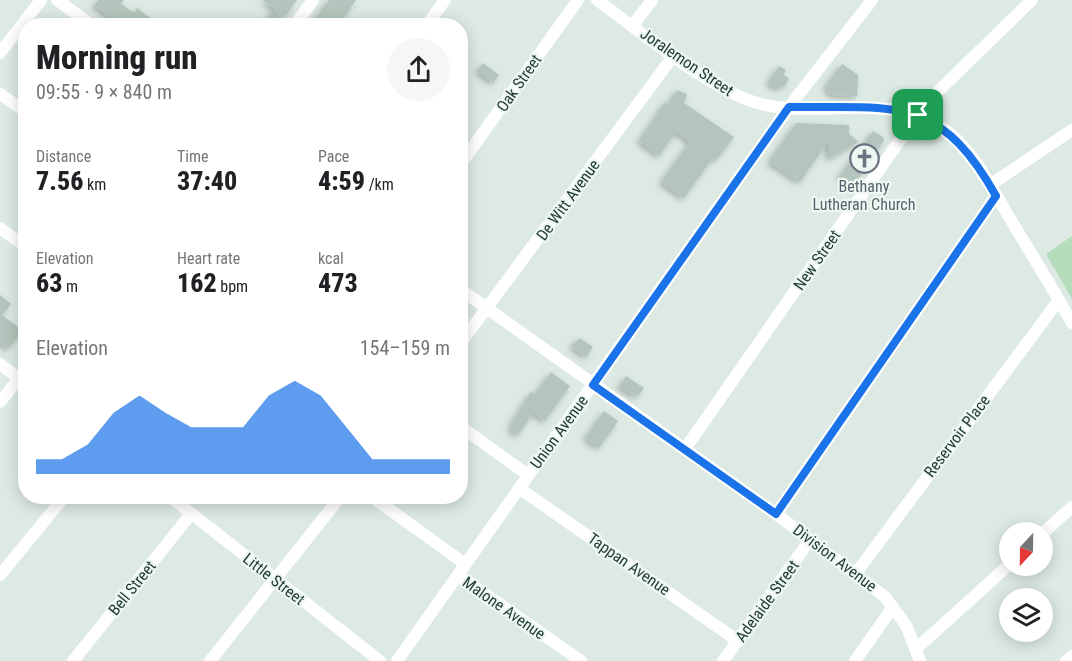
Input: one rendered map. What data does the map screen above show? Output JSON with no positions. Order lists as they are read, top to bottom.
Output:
{
  "streets": {
    "street": [
      "Joralemon Street",
      "Oak Street",
      "De Witt Avenue",
      "New Street",
      "Union Avenue",
      "Reservoir Place",
      "Division Avenue",
      "Tappan Avenue",
      "Little Street",
      "Bell Street",
      "Adelaide Street",
      "Malone Avenue"
    ]
  },
  "crossings": [
    ["Joralemon Street", "De Witt Avenue"],
    ["Joralemon Street", "New Street"],
    ["Joralemon Street", "Union Avenue"],
    ["Joralemon Street", "Reservoir Place"],
    ["De Witt Avenue", "Division Avenue"],
    ["New Street", "Division Avenue"],
    ["Union Avenue", "Division Avenue"],
    ["Union Avenue", "Tappan Avenue"],
    ["Union Avenue", "Malone Avenue"],
    ["Reservoir Place", "Division Avenue"],
    ["Division Avenue", "Adelaide Street"],
    ["Tappan Avenue", "Adelaide Street"],
    ["Little Street", "Bell Street"]
  ],
  "places": {
    "church": ["Bethany Lutheran Church"]
  },
  "north": "bottom",
  "page": {
    "heading": ["Morning run", "09:55 · 9 × 840 m"],
    "stats": [
      ["Distance", "7.56 km"],
      ["Time", "37:40"],
      ["Pace", "4:59 /km"],
      ["Elevation", "63 m"],
      ["Heart rate", "162 bpm"],
      ["kcal", "473"]
    ],
    "chart": ["Elevation", "154–159 m"]
  }
}
